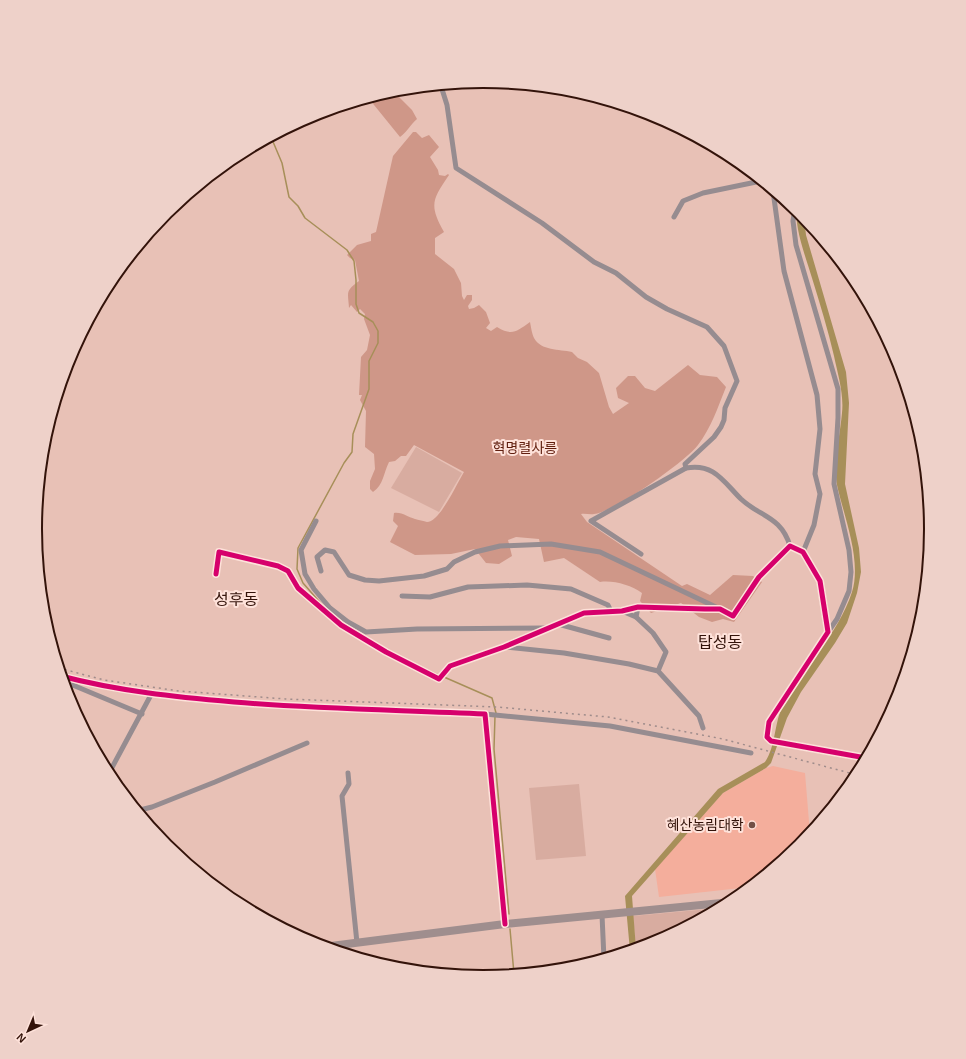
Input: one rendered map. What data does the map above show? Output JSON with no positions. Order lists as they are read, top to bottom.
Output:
{
  "districts": ["성후동", "탑성동"],
  "parks": ["혁명렬사릉"],
  "places": ["혜산농림대학"],
  "north": "bottom left"
}
